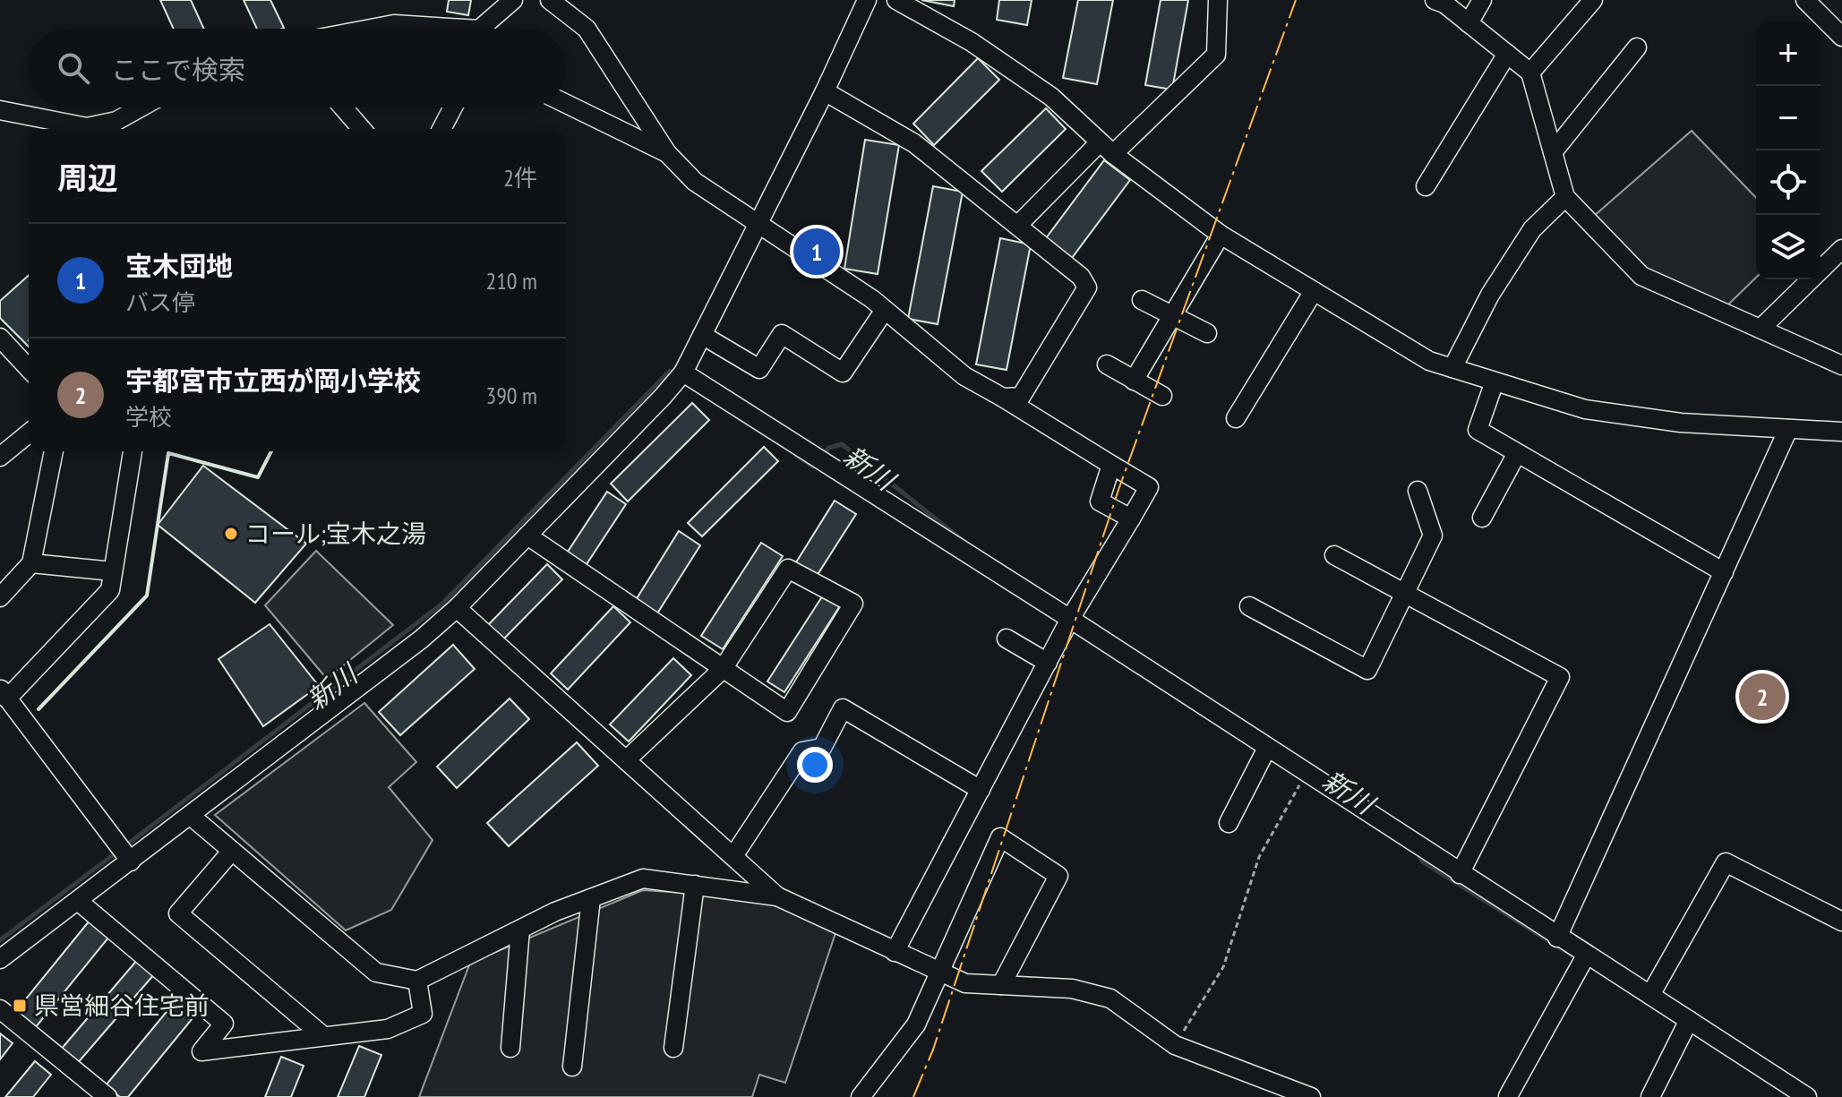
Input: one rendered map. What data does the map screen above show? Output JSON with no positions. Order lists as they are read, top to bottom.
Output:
{
  "water": ["新川"],
  "places": {
    "other": ["コール;宝木之湯"],
    "transit": ["県営細谷住宅前"]
  },
  "page": {
    "map_buttons": ["+", "−"],
    "search": "ここで検索",
    "heading": ["周辺", "2件"],
    "list": [
      {
        "mark": "1",
        "name": "宝木団地",
        "note": "バス停",
        "value": "210 m"
      },
      {
        "mark": "2",
        "name": "宇都宮市立西が岡小学校",
        "note": "学校",
        "value": "390 m"
      }
    ],
    "pins": ["1", "2"]
  }
}
